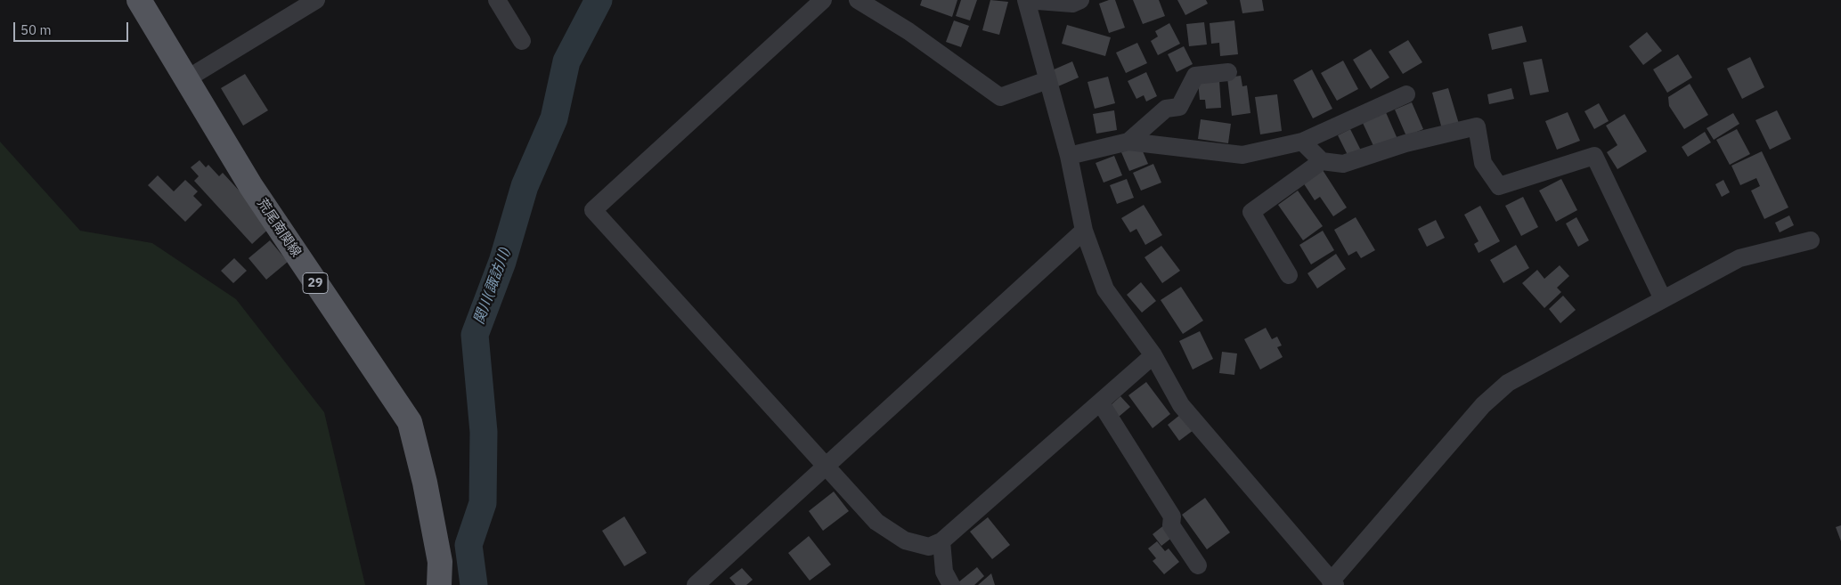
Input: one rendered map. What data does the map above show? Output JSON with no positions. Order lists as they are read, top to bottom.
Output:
{
  "streets": {
    "main road": ["荒尾南関線", "29"]
  },
  "water": ["関川(諏訪川)"],
  "scale_bar": "50 m"
}
